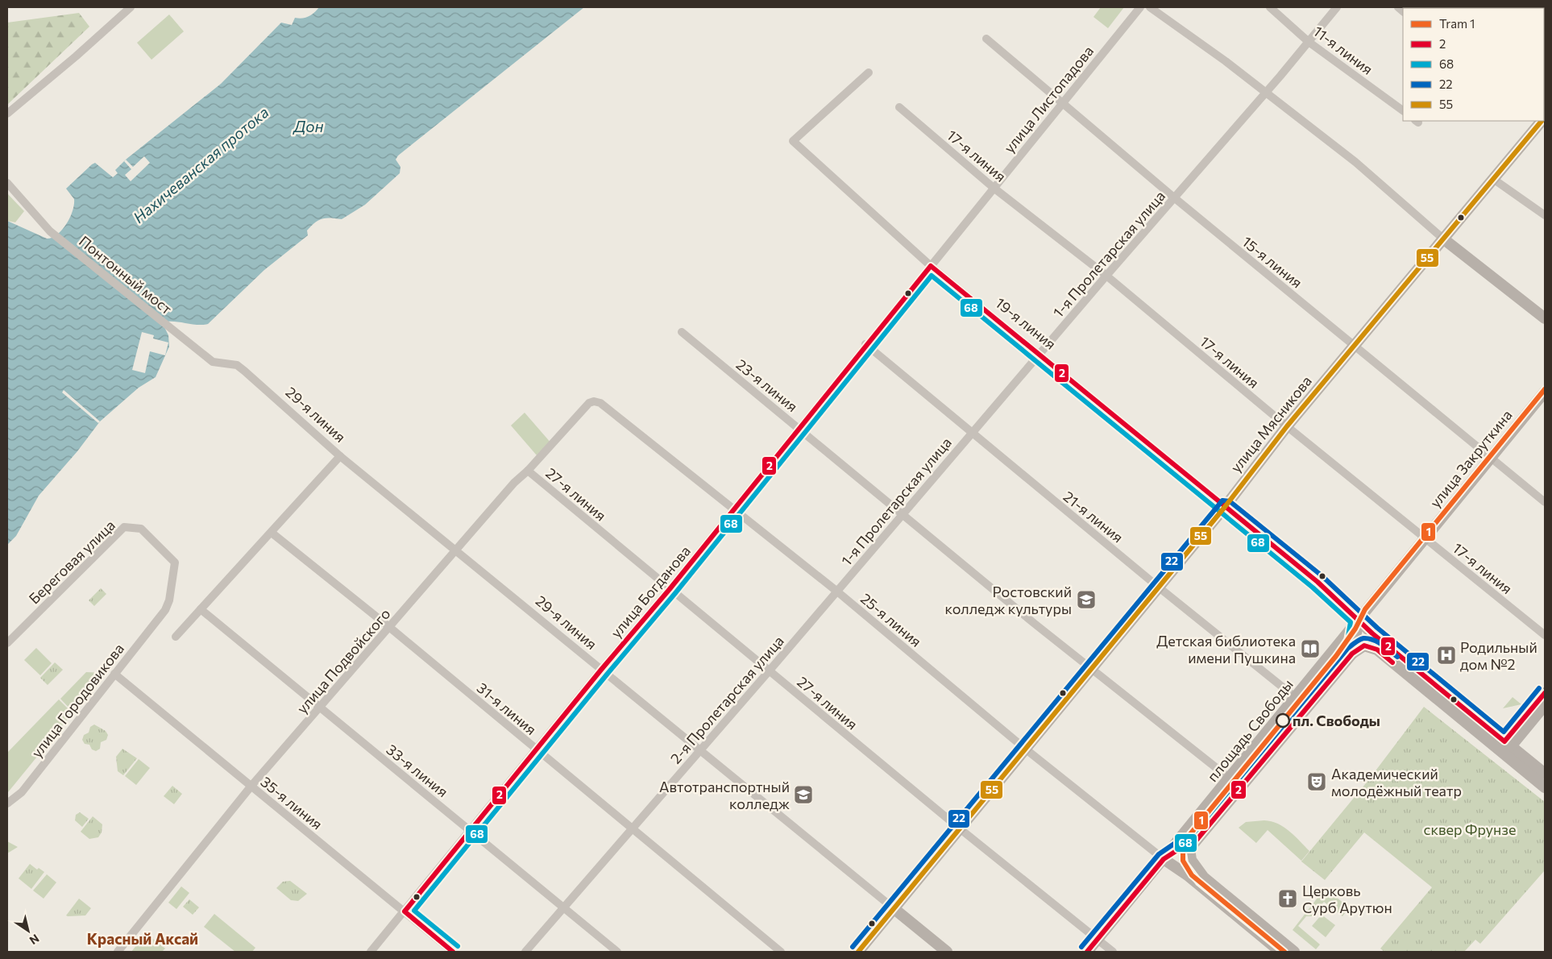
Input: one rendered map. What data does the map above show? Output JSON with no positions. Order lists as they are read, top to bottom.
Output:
{
  "streets": {
    "main road": [
      "19-я линия",
      "29-я линия",
      "улица Мясникова",
      "улица Закруткина",
      "площадь Свободы"
    ],
    "street": [
      "11-я линия",
      "улица Листопадова",
      "17-я линия",
      "1-я Пролетарская улица",
      "15-я линия",
      "Понтонный мост",
      "23-я линия",
      "27-я линия",
      "21-я линия",
      "Береговая улица",
      "улица Богданова",
      "25-я линия",
      "улица Подвойского",
      "2-я Пролетарская улица",
      "улица Городовикова",
      "31-я линия",
      "33-я линия",
      "35-я линия"
    ]
  },
  "crossings": [
    ["11-я линия", "1-я Пролетарская улица"],
    ["улица Листопадова", "17-я линия"],
    ["улица Листопадова", "15-я линия"],
    ["улица Листопадова", "19-я линия"],
    ["улица Листопадова", "23-я линия"],
    ["улица Листопадова", "21-я линия"],
    ["улица Листопадова", "улица Богданова"],
    ["улица Листопадова", "25-я линия"],
    ["17-я линия", "1-я Пролетарская улица"],
    ["17-я линия", "улица Мясникова"],
    ["17-я линия", "улица Закруткина"],
    ["1-я Пролетарская улица", "15-я линия"],
    ["1-я Пролетарская улица", "19-я линия"],
    ["1-я Пролетарская улица", "23-я линия"],
    ["1-я Пролетарская улица", "21-я линия"],
    ["1-я Пролетарская улица", "25-я линия"],
    ["1-я Пролетарская улица", "2-я Пролетарская улица"],
    ["15-я линия", "улица Мясникова"],
    ["15-я линия", "улица Закруткина"],
    ["Понтонный мост", "29-я линия"],
    ["19-я линия", "улица Мясникова"],
    ["19-я линия", "улица Закруткина"],
    ["19-я линия", "площадь Свободы"],
    ["23-я линия", "улица Мясникова"],
    ["23-я линия", "площадь Свободы"],
    ["29-я линия", "улица Мясникова"],
    ["29-я линия", "улица Богданова"],
    ["29-я линия", "улица Подвойского"],
    ["29-я линия", "2-я Пролетарская улица"],
    ["улица Мясникова", "27-я линия"],
    ["улица Мясникова", "21-я линия"],
    ["улица Мясникова", "25-я линия"],
    ["улица Закруткина", "площадь Свободы"],
    ["27-я линия", "улица Богданова"],
    ["27-я линия", "улица Подвойского"],
    ["27-я линия", "2-я Пролетарская улица"],
    ["27-я линия", "площадь Свободы"],
    ["21-я линия", "площадь Свободы"],
    ["Береговая улица", "улица Городовикова"],
    ["улица Богданова", "25-я линия"],
    ["улица Богданова", "31-я линия"],
    ["улица Богданова", "33-я линия"],
    ["улица Богданова", "35-я линия"],
    ["25-я линия", "улица Подвойского"],
    ["25-я линия", "2-я Пролетарская улица"],
    ["25-я линия", "площадь Свободы"],
    ["улица Подвойского", "31-я линия"],
    ["улица Подвойского", "33-я линия"],
    ["улица Подвойского", "35-я линия"],
    ["2-я Пролетарская улица", "31-я линия"],
    ["2-я Пролетарская улица", "33-я линия"],
    ["улица Городовикова", "35-я линия"]
  ],
  "districts": ["Красный Аксай"],
  "water": ["Дон", "Нахичеванская протока"],
  "parks": ["сквер Фрунзе"],
  "places": {
    "school or university": ["Ростовский колледж культуры", "Автотранспортный колледж"],
    "library": ["Детская библиотека имени Пушкина"],
    "hospital": ["Родильный дом №2"],
    "other": ["пл. Свободы"],
    "theatre": ["Академический молодёжный театр"],
    "church": ["Церковь Сурб Арутюн"]
  },
  "lines": [
    "transit line 55",
    "transit line 2",
    "transit line 68",
    "tram line 1",
    "transit line 22"
  ],
  "legend": [
    "Tram 1",
    "2",
    "68",
    "22",
    "55"
  ],
  "north": "bottom right"
}
